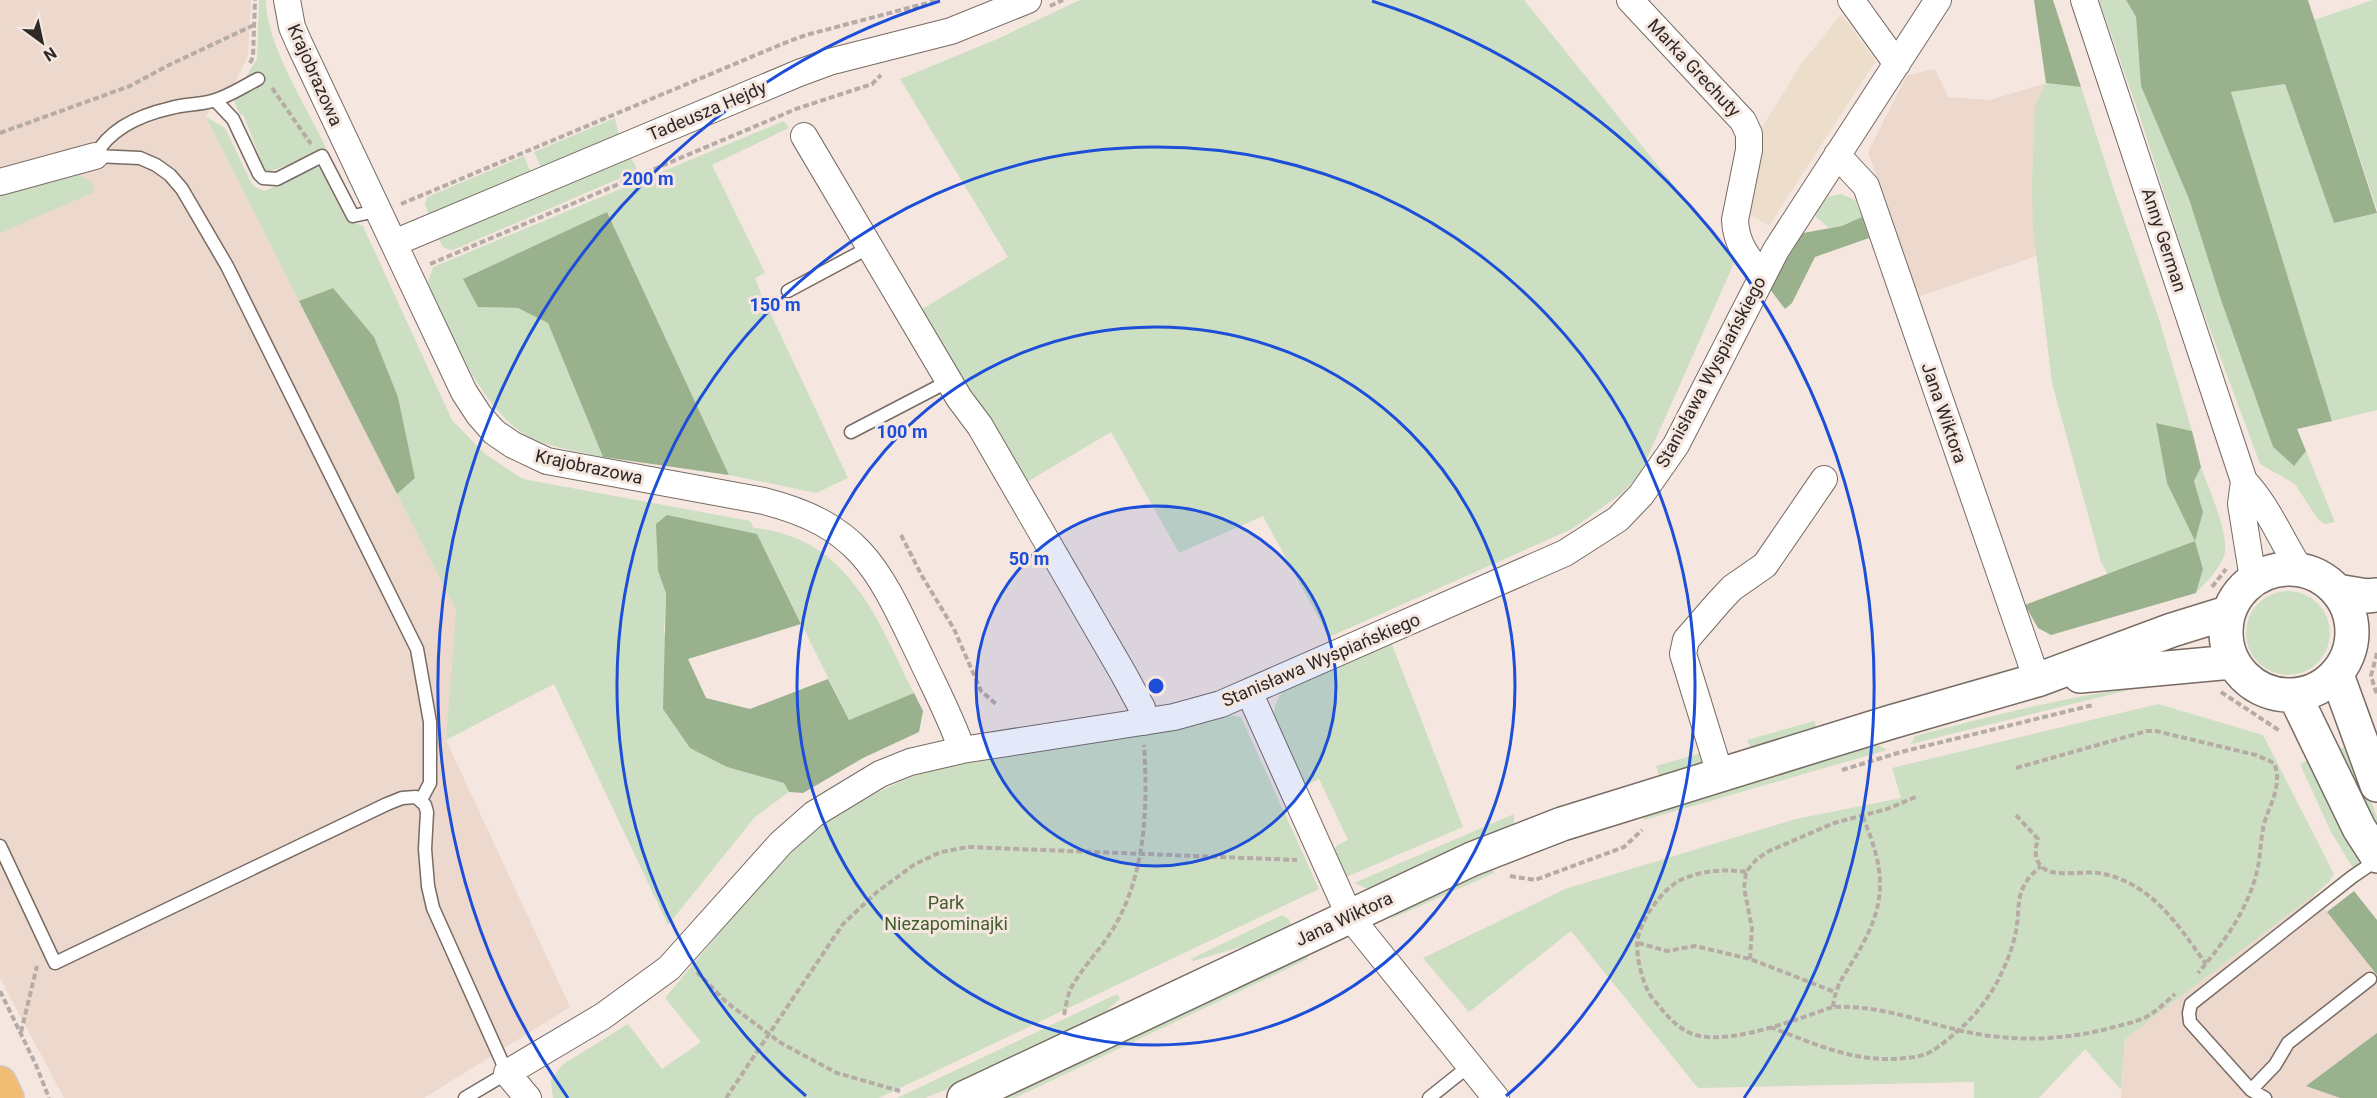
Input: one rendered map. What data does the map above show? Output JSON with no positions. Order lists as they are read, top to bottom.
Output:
{
  "streets": {
    "street": [
      "Marka Grechuty",
      "Krajobrazowa",
      "Tadeusza Hejdy",
      "Anny German",
      "Stanisława Wyspiańskiego",
      "Jana Wiktora"
    ]
  },
  "crossings": [
    ["Marka Grechuty", "Stanisława Wyspiańskiego"],
    ["Krajobrazowa", "Tadeusza Hejdy"],
    ["Krajobrazowa", "Stanisława Wyspiańskiego"],
    ["Stanisława Wyspiańskiego", "Jana Wiktora"]
  ],
  "parks": ["Park Niezapominajki"],
  "north": "bottom right",
  "rings": [
    "200 m",
    "150 m",
    "100 m",
    "50 m"
  ]
}
